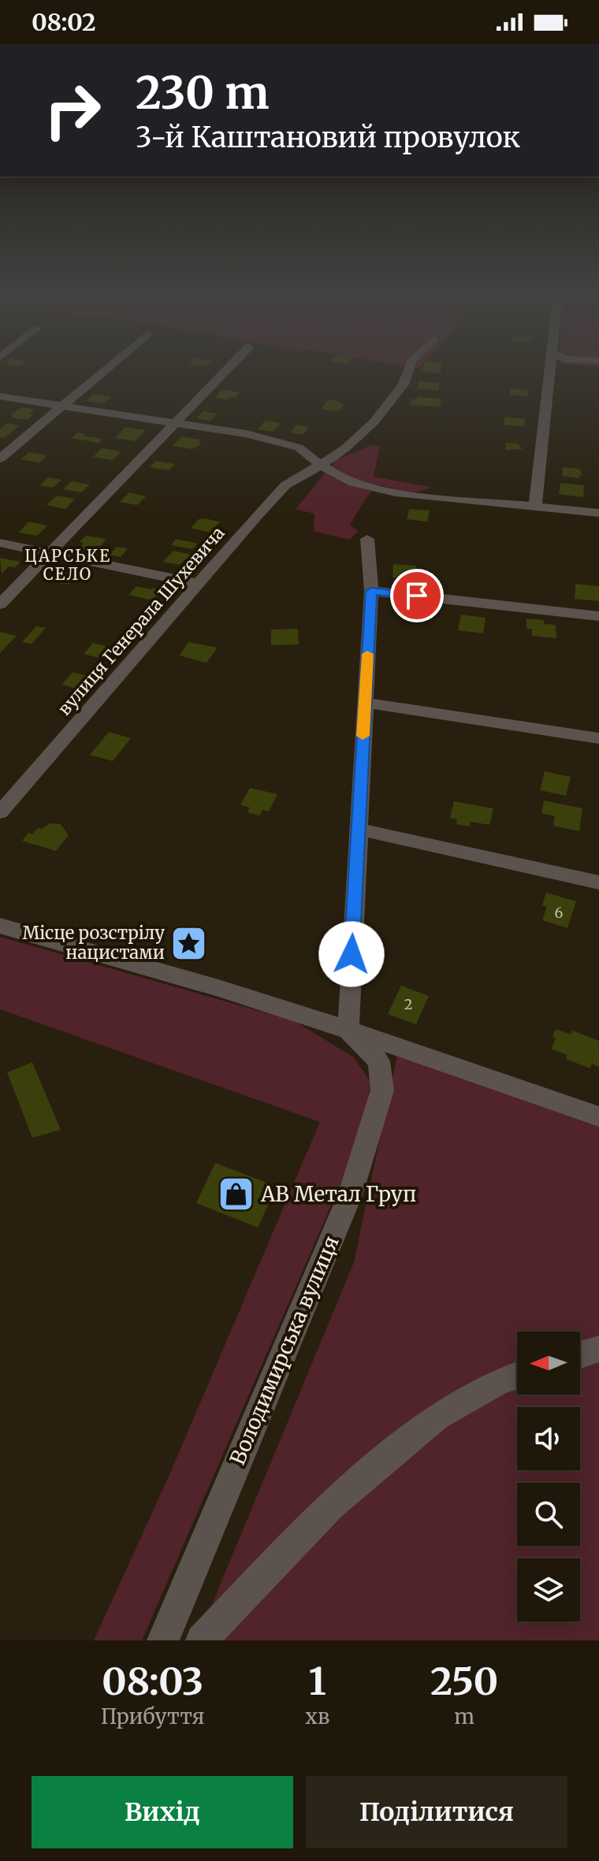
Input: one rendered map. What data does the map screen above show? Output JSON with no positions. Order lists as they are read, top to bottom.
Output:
{
  "streets": {
    "street": ["вулиця Генерала Шухевича", "Володимирська вулиця"]
  },
  "districts": ["ЦАРСЬКЕ СЕЛО"],
  "places": {
    "place": ["Місце розстрілу нацистами"],
    "shop": ["АВ Метал Груп"]
  },
  "house_numbers": ["6", "2"],
  "north": "left",
  "page": {
    "status": "08:02",
    "turn": ["230 m", "3-й Каштановий провулок"],
    "eta": [
      "08:03",
      "Прибуття",
      "1",
      "хв",
      "250",
      "m"
    ],
    "buttons": ["Вихід", "Поділитися"]
  }
}
